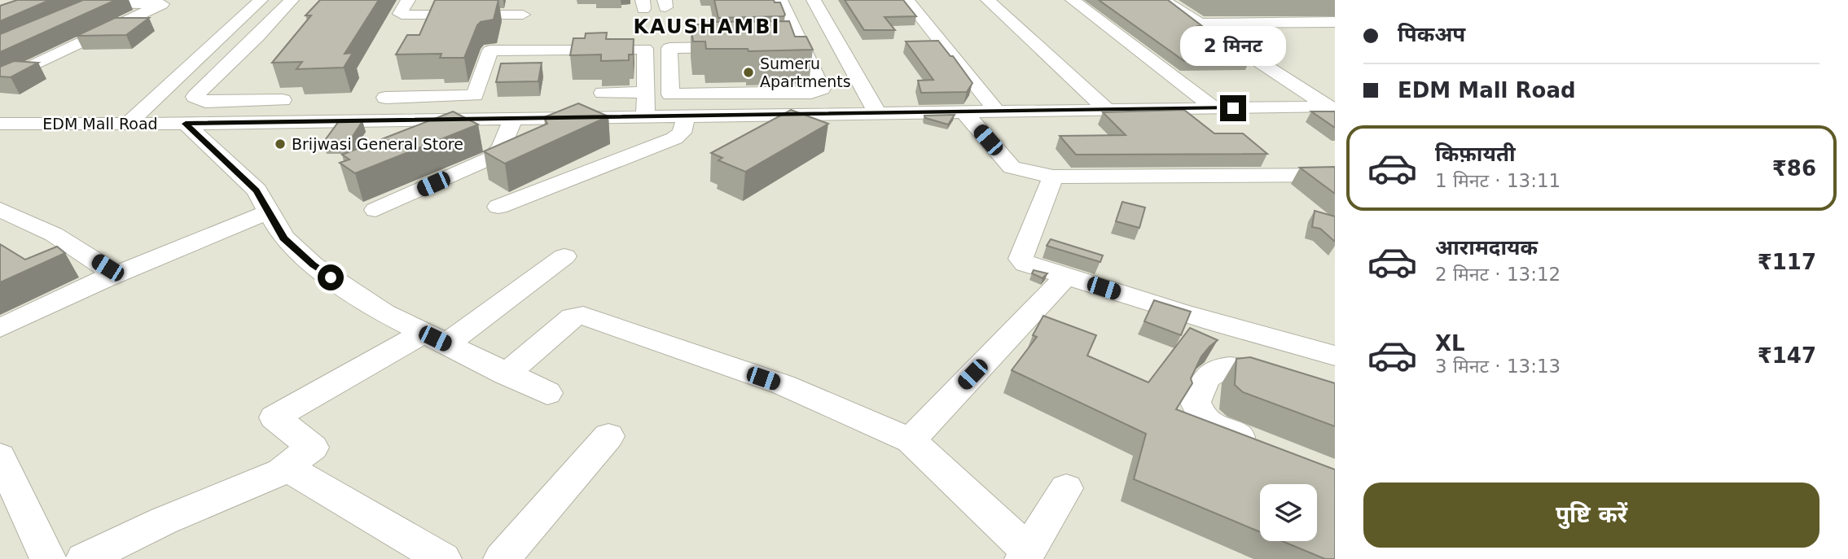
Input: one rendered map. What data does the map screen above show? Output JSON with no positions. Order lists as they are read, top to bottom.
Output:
{
  "streets": {
    "street": ["EDM Mall Road"]
  },
  "districts": ["KAUSHAMBI"],
  "places": ["Sumeru Apartments", "Brijwasi General Store"],
  "page": {
    "banner": ["पिकअप", "EDM Mall Road"],
    "bubble": "2 मिनट",
    "list": [
      {
        "name": "किफ़ायती",
        "note": "1 मिनट · 13:11",
        "value": "₹86"
      },
      {
        "name": "आरामदायक",
        "note": "2 मिनट · 13:12",
        "value": "₹117"
      },
      {
        "name": "XL",
        "note": "3 मिनट · 13:13",
        "value": "₹147"
      }
    ],
    "buttons": "पुष्टि करें"
  }
}
